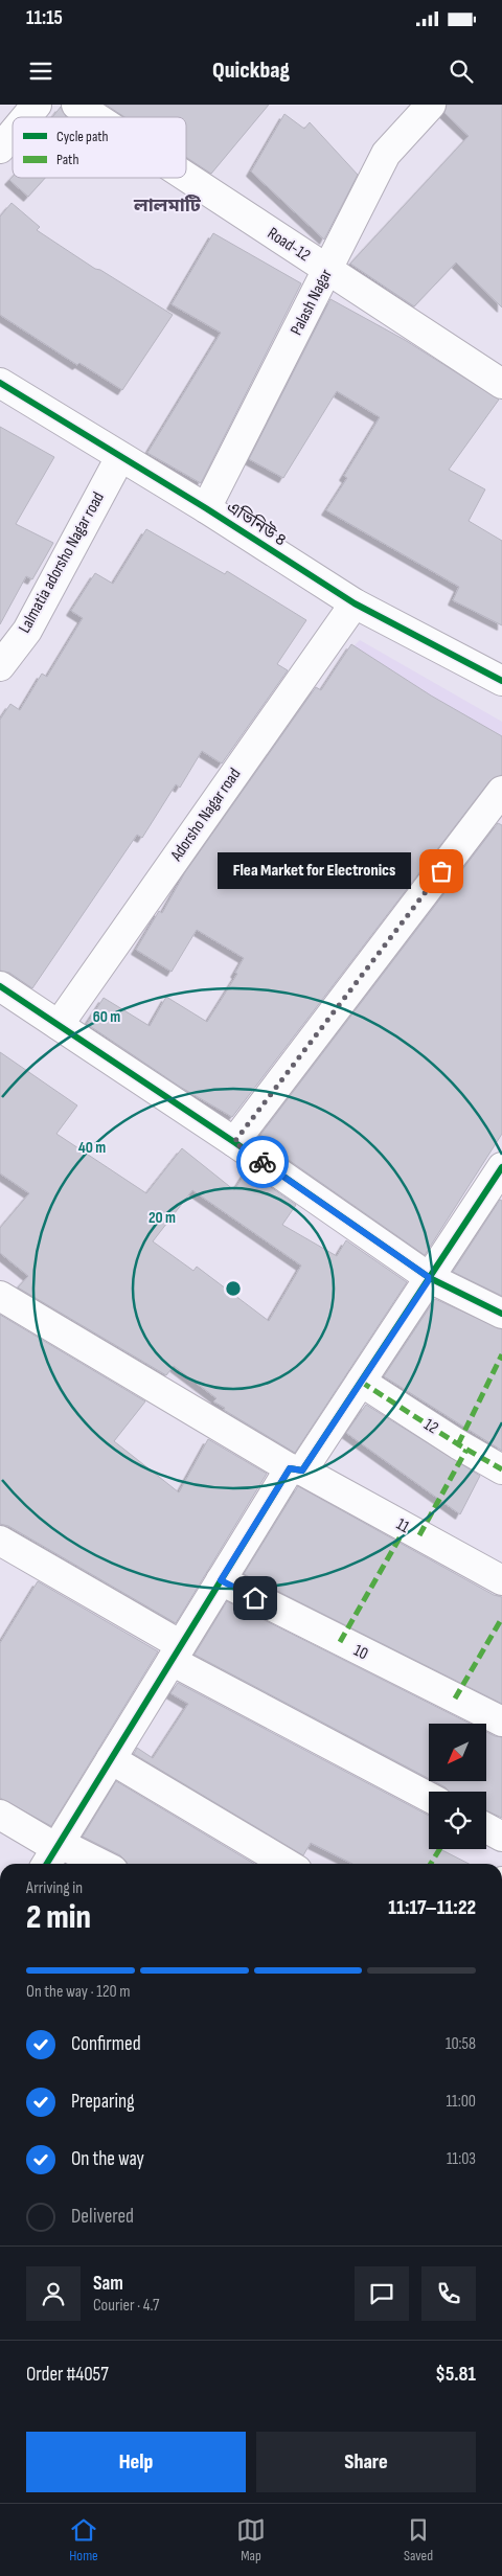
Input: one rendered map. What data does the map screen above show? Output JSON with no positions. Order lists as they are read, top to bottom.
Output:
{
  "streets": {
    "street": [
      "Road-12",
      "Palash Nagar",
      "এভিনিউ ৪",
      "Lalmatia adorsho Nagar road",
      "Adorsho Nagar road",
      "12",
      "11",
      "10"
    ]
  },
  "crossings": [
    ["Road-12", "Palash Nagar"],
    ["Palash Nagar", "এভিনিউ ৪"],
    ["এভিনিউ ৪", "Lalmatia adorsho Nagar road"],
    ["এভিনিউ ৪", "Adorsho Nagar road"]
  ],
  "districts": ["লালমাটি"],
  "places": ["Flea Market for Electronics"],
  "legend": ["Cycle path", "Path"],
  "north": "bottom left",
  "page": {
    "status": "11:15",
    "header": "Quickbag",
    "bubble": "Flea Market for Electronics",
    "heading": ["2 min", "Arriving in", "11:17–11:22"],
    "panel": [
      "Sam",
      "Courier · 4.7",
      "Order #4057",
      "$5.81"
    ],
    "bar": "On the way · 120 m",
    "list": [
      ["Confirmed", "10:58"],
      ["Preparing", "11:00"],
      ["On the way", "11:03"],
      "Delivered"
    ],
    "buttons": ["Help", "Share"],
    "tabs": ["Home", "Map", "Saved"]
  },
  "rings": ["60 m", "40 m", "20 m"]
}
